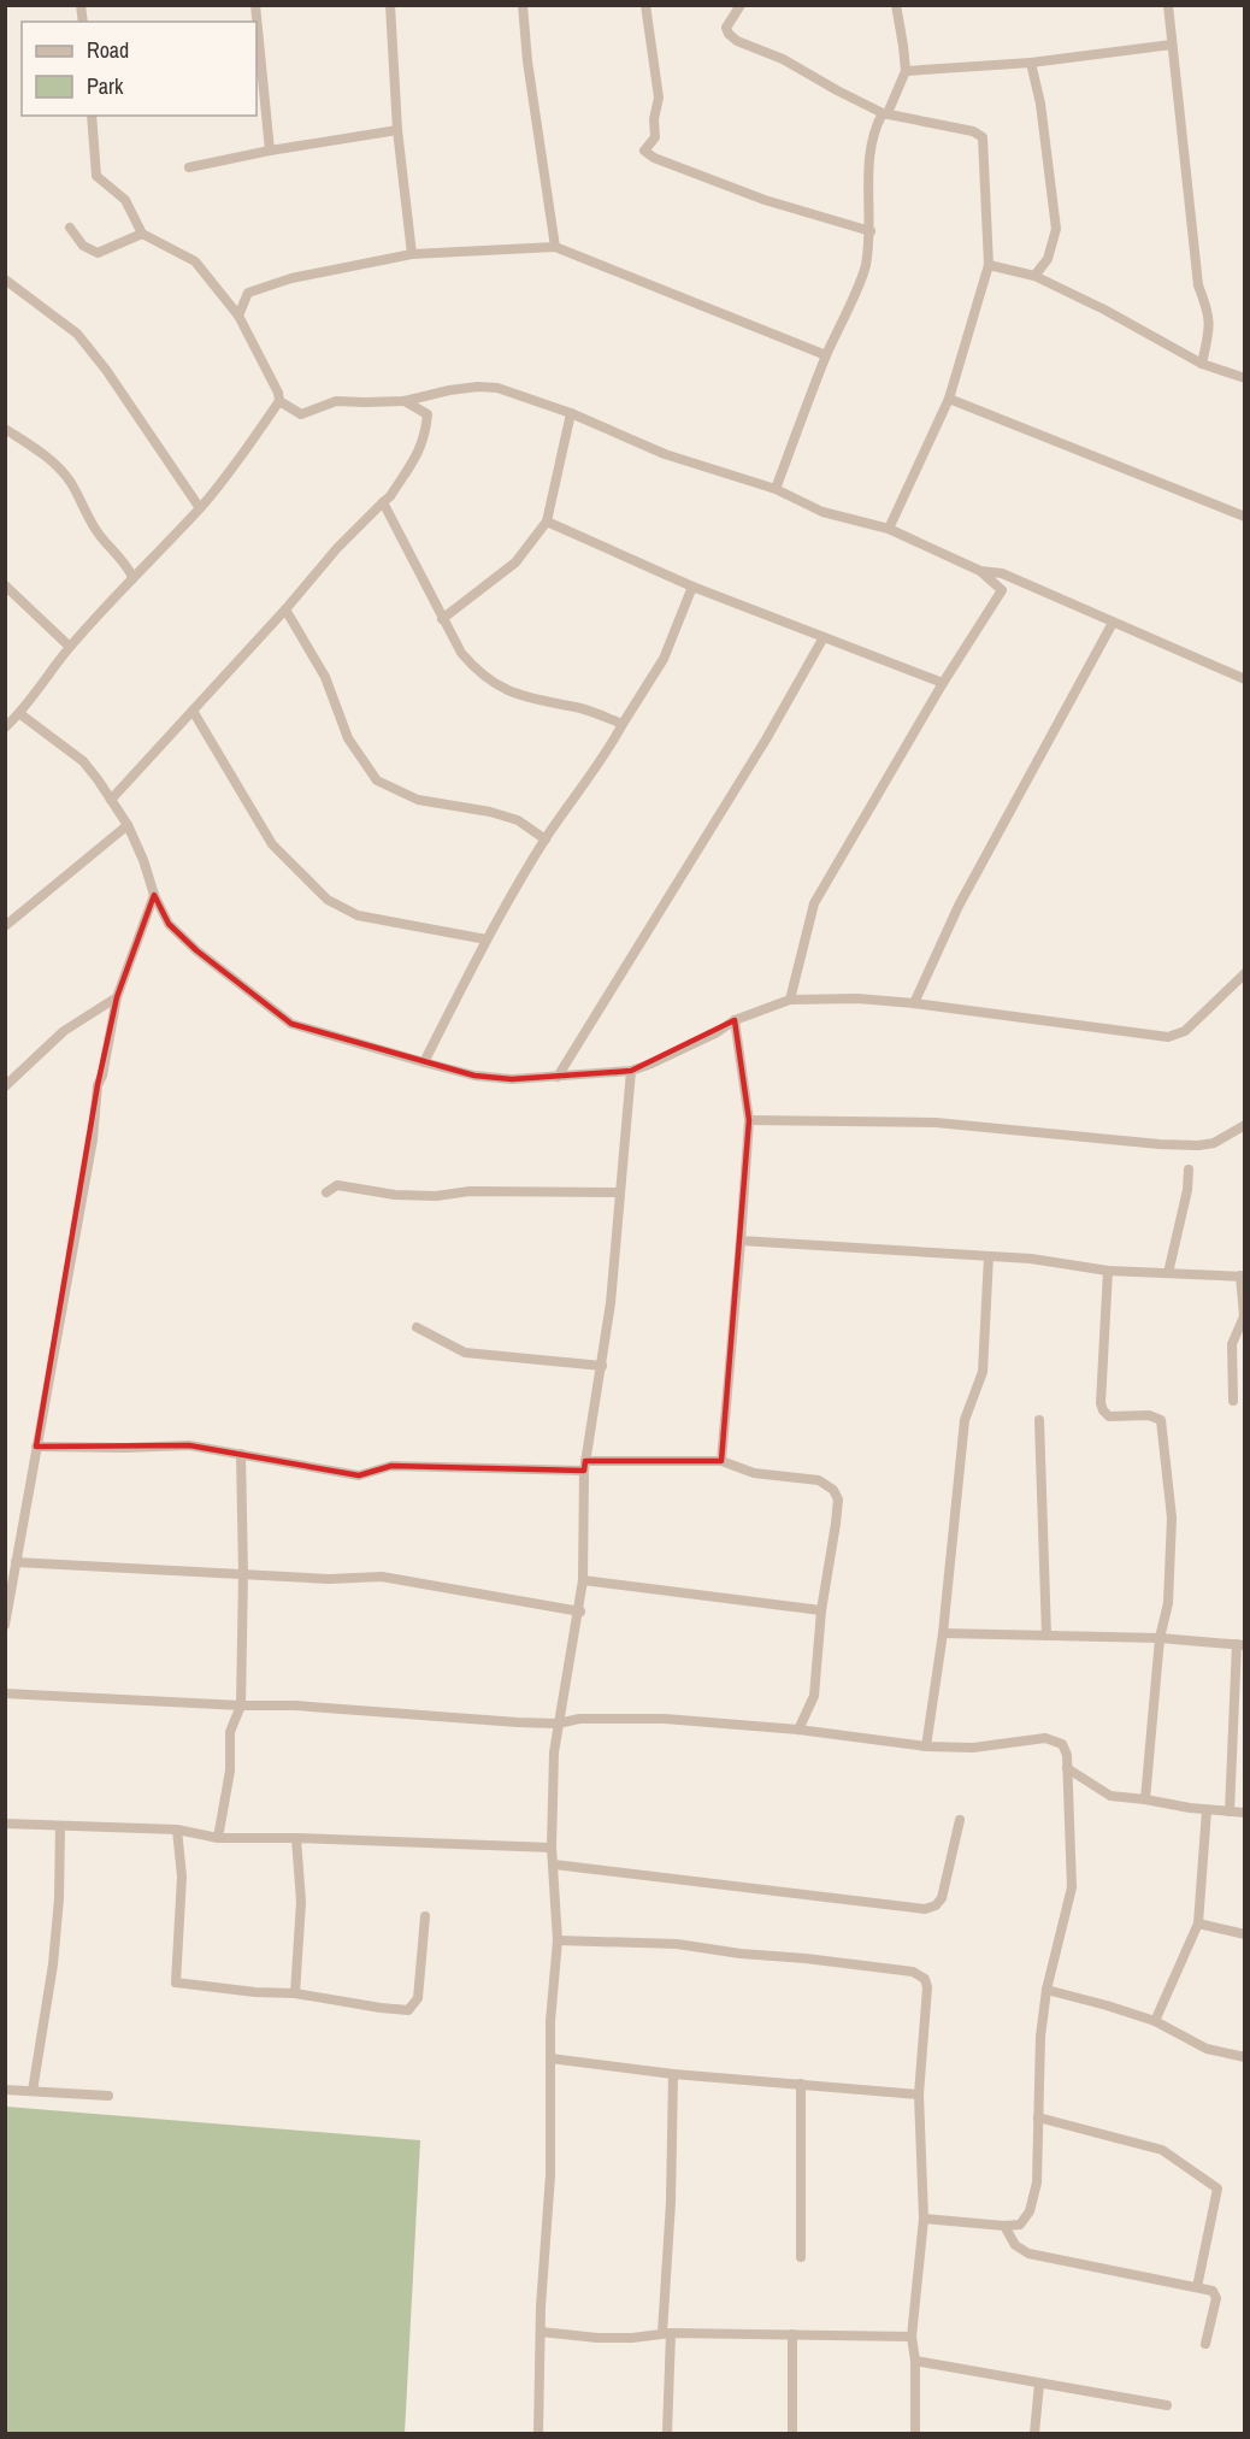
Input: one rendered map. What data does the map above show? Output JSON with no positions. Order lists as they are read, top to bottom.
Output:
{
  "legend": ["Road", "Park"]
}
